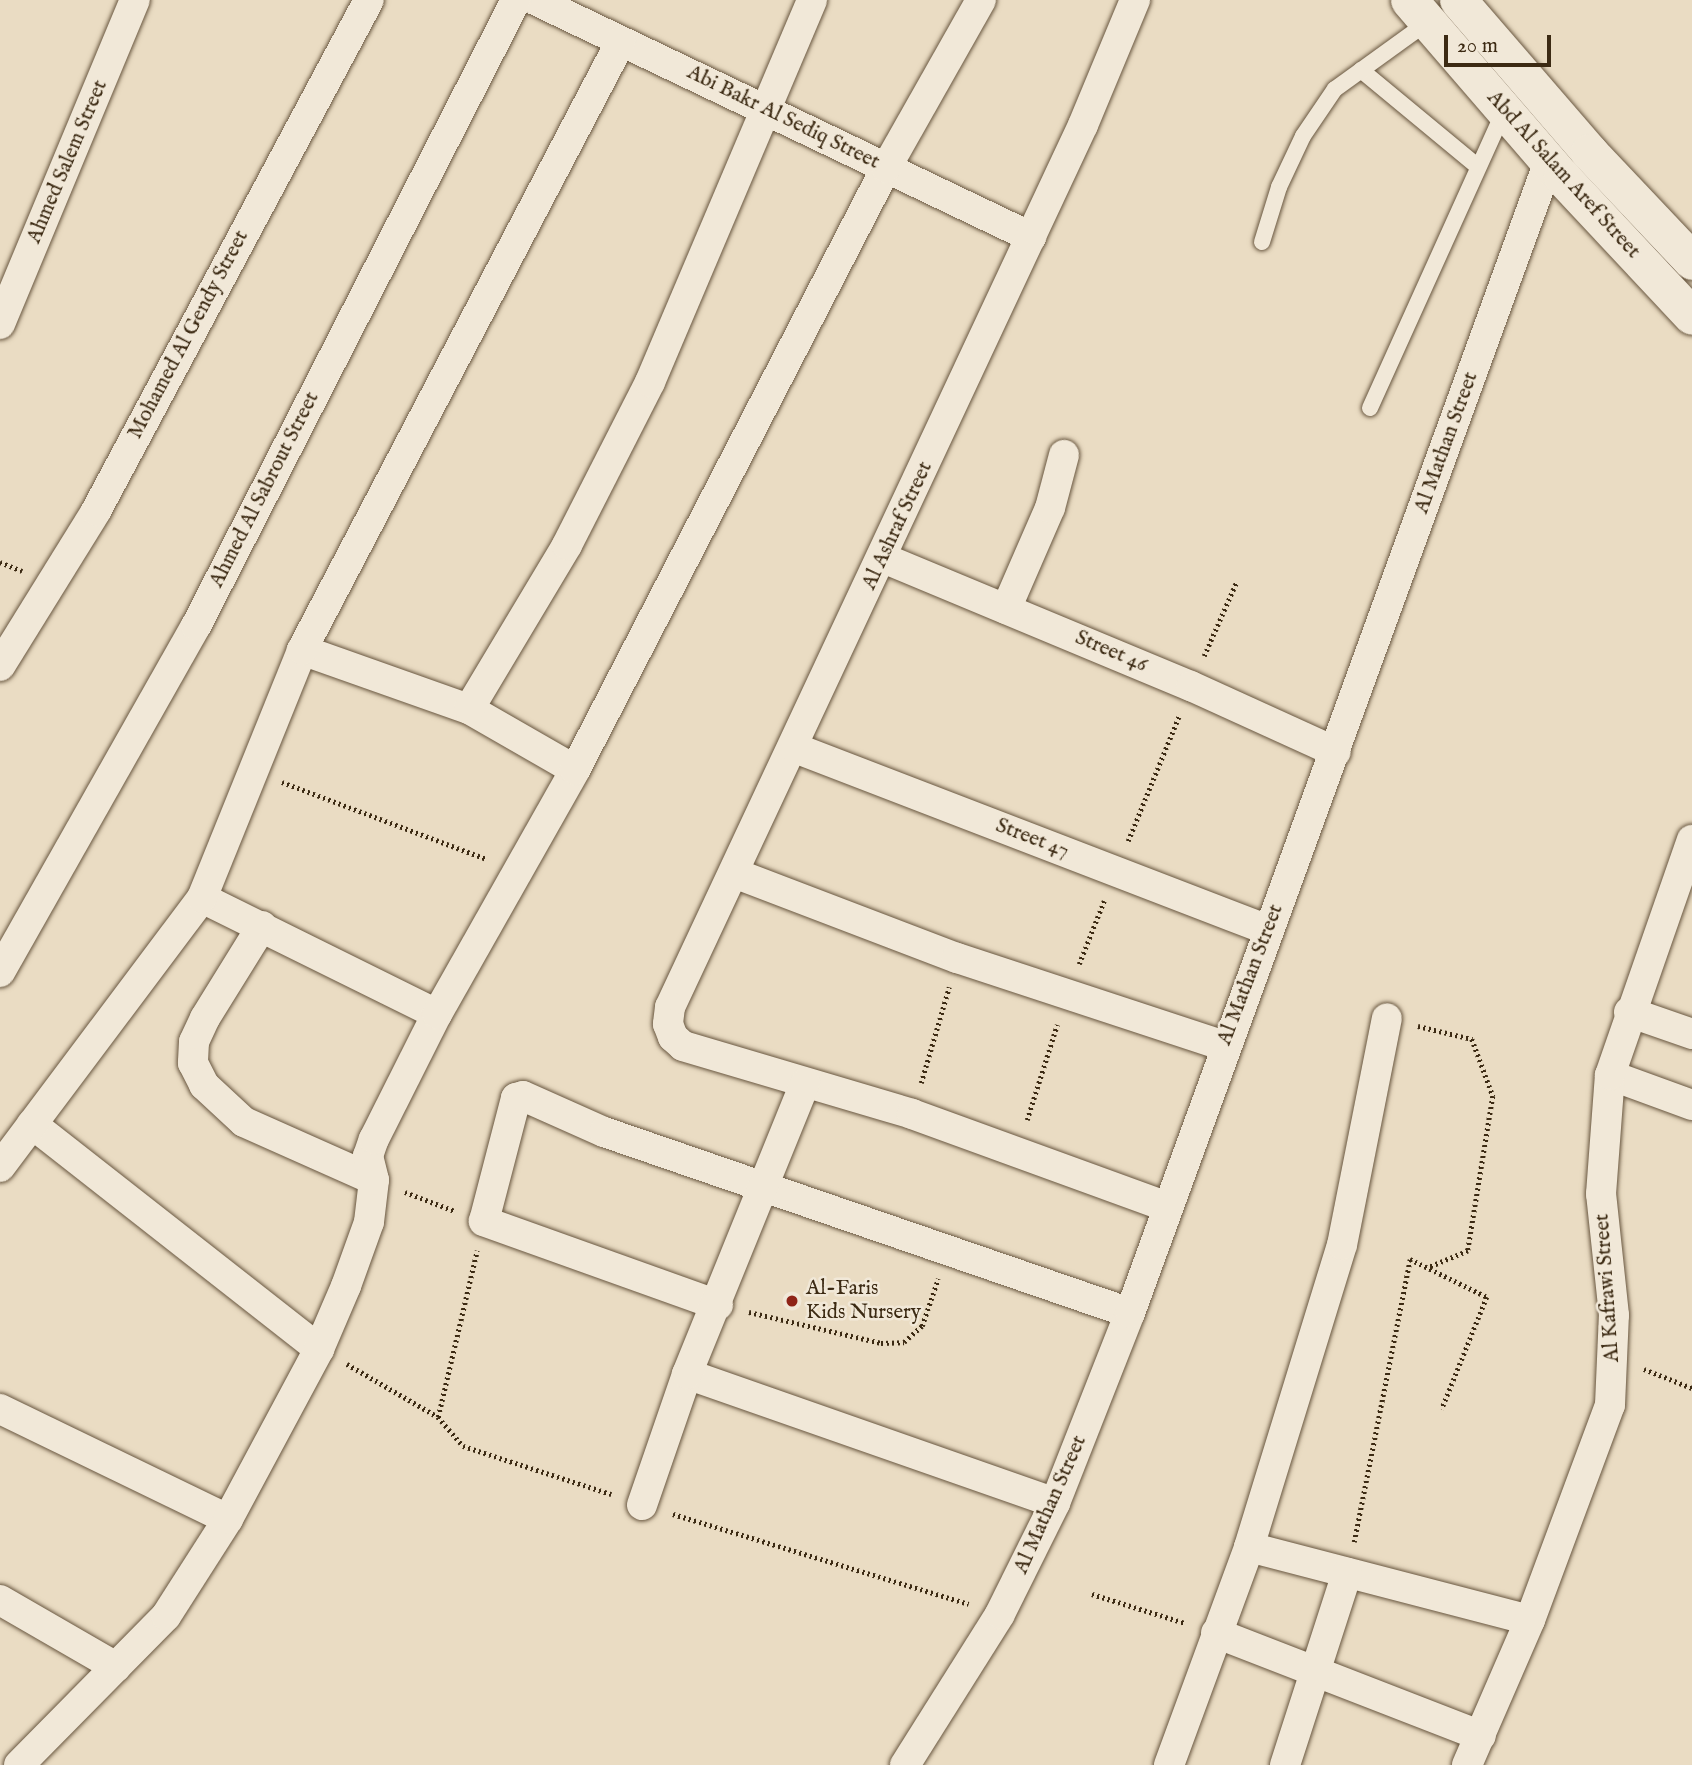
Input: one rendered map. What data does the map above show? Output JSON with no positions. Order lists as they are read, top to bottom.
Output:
{
  "streets": {
    "street": [
      "Abi Bakr Al Sediq Street",
      "Ahmed Salem Street",
      "Abd Al Salam Aref Street",
      "Mohamed Al Gendy Street",
      "Al Mathan Street",
      "Ahmed Al Sabrout Street",
      "Al Ashraf Street",
      "Street 46",
      "Street 47",
      "Al Kafrawi Street"
    ]
  },
  "crossings": [
    ["Abi Bakr Al Sediq Street", "Al Ashraf Street"],
    ["Abd Al Salam Aref Street", "Al Mathan Street"],
    ["Al Mathan Street", "Street 46"],
    ["Al Mathan Street", "Street 47"],
    ["Al Ashraf Street", "Street 46"],
    ["Al Ashraf Street", "Street 47"]
  ],
  "places": ["Al-Faris Kids Nursery"],
  "scale_bar": "20 m"
}
